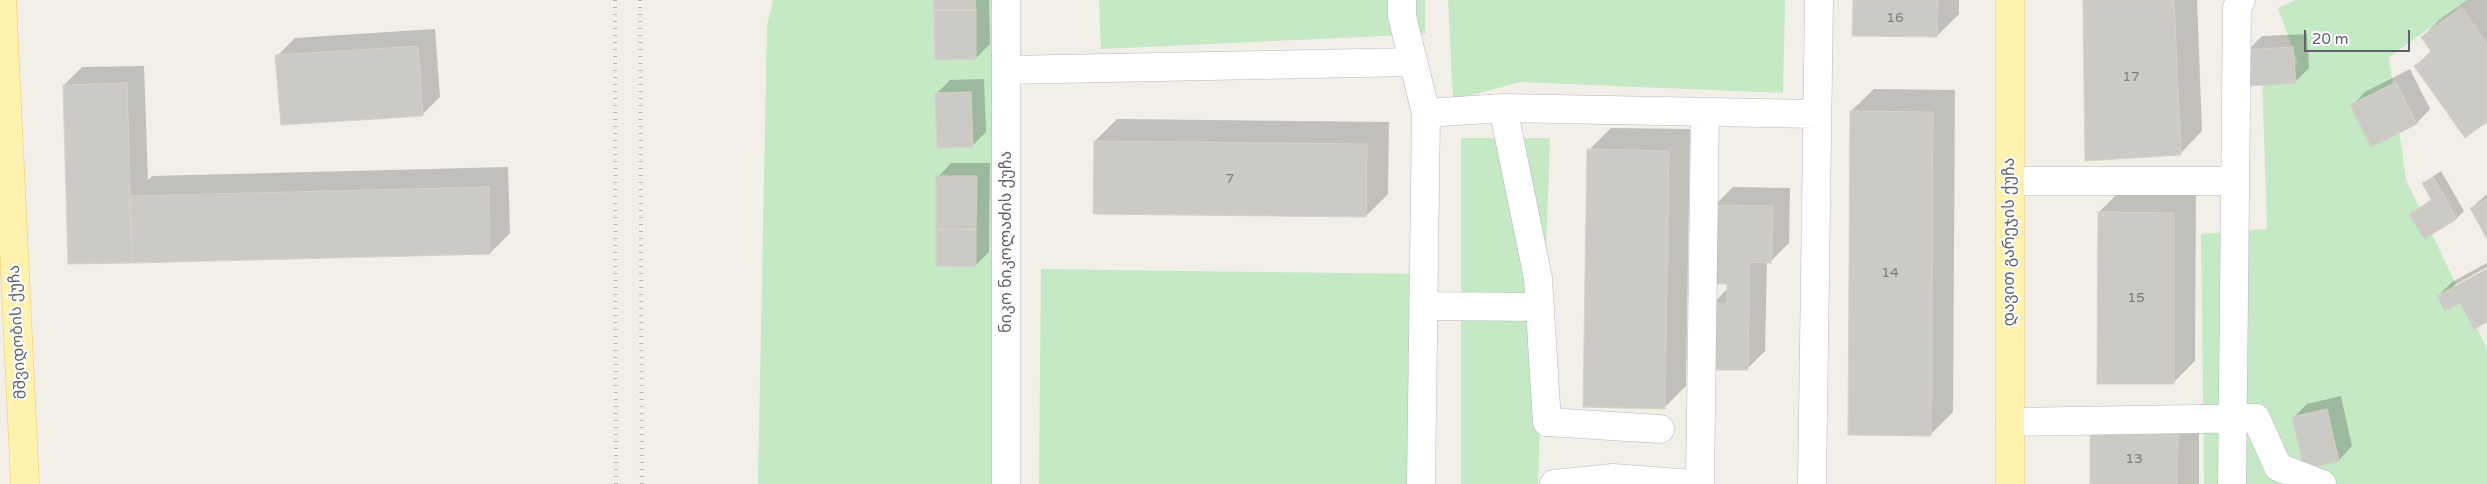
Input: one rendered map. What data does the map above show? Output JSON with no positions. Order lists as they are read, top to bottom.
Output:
{
  "streets": {
    "main road": ["დავით გარეჯის ქუჩა", "მშვიდობის ქუჩა"],
    "street": ["ნიკო ნიკოლაძის ქუჩა"]
  },
  "house_numbers": [
    "16",
    "17",
    "7",
    "14",
    "15",
    "13"
  ],
  "scale_bar": "20 m"
}
